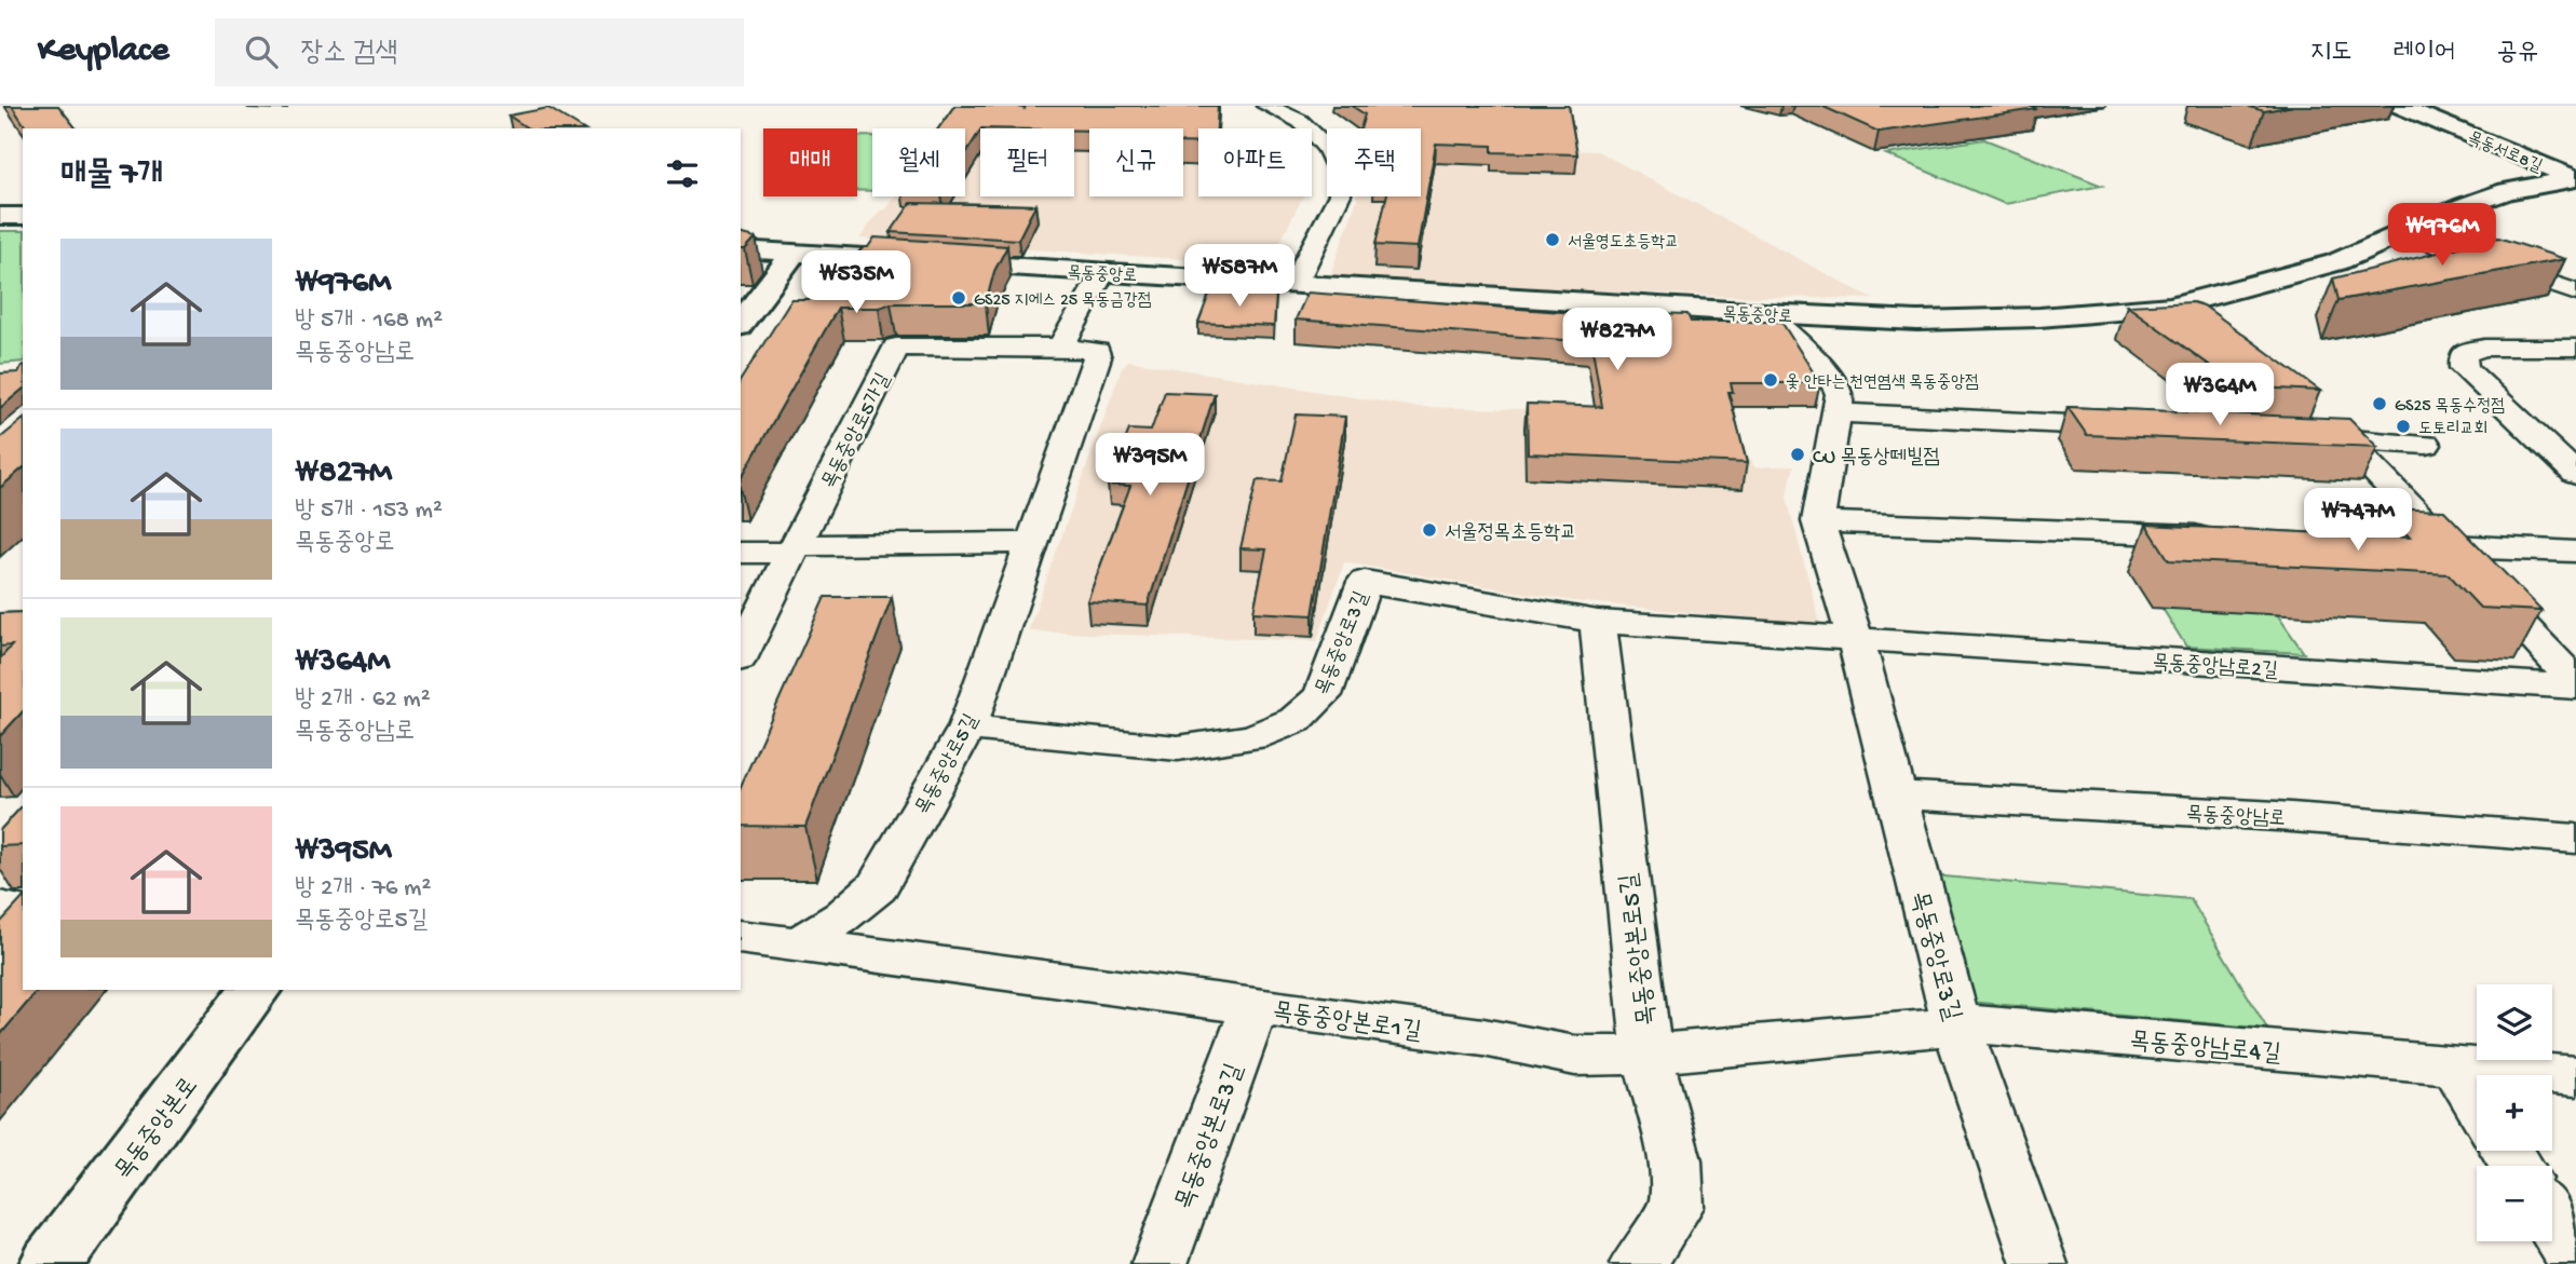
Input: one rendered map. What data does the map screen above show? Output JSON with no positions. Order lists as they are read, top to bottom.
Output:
{
  "streets": {
    "main road": ["목동서로8길", "목동중앙로", "목동중앙본로"],
    "street": [
      "목동중앙로5가길",
      "목동중앙로3길",
      "목동중앙남로2길",
      "목동중앙로5길",
      "목동중앙남로",
      "목동중앙본로5길",
      "목동중앙본로1길",
      "목동중앙남로4길",
      "목동중앙본로3길"
    ]
  },
  "crossings": [
    ["목동서로8길", "목동중앙로"],
    ["목동중앙로", "목동중앙로3길"],
    ["목동중앙로5가길", "목동중앙로5길"],
    ["목동중앙로3길", "목동중앙남로2길"],
    ["목동중앙로3길", "목동중앙로5길"],
    ["목동중앙로3길", "목동중앙남로"],
    ["목동중앙로3길", "목동중앙본로5길"],
    ["목동중앙로3길", "목동중앙본로1길"],
    ["목동중앙로3길", "목동중앙남로4길"],
    ["목동중앙로5길", "목동중앙본로1길"],
    ["목동중앙본로5길", "목동중앙본로1길"],
    ["목동중앙본로1길", "목동중앙남로4길"],
    ["목동중앙본로1길", "목동중앙본로3길"]
  ],
  "places": [
    "서울영도초등학교",
    "GS25 지에스 25 목동금강점",
    "옻 안타는 천연염색 목동중앙점",
    "GS25 목동수정점",
    "도토리교회",
    "CU 목동상떼빌점",
    "서울정목초등학교"
  ],
  "page": {
    "header": "Keyplace",
    "search": "장소 검색",
    "nav": ["지도", "레이어", "공유"],
    "chip": [
      "매매",
      "월세",
      "필터",
      "신규",
      "아파트",
      "주택"
    ],
    "heading": "매물 7개",
    "price": [
      "₩976M",
      "₩587M",
      "₩535M",
      "₩827M",
      "₩364M",
      "₩395M",
      "₩747M"
    ],
    "list": [
      {
        "name": "₩976M",
        "note": "방 5개 · 168 m² · 목동중앙남로"
      },
      {
        "name": "₩827M",
        "note": "방 5개 · 153 m² · 목동중앙로"
      },
      {
        "name": "₩364M",
        "note": "방 2개 · 62 m² · 목동중앙남로"
      },
      {
        "name": "₩395M",
        "note": "방 2개 · 76 m² · 목동중앙로5길"
      }
    ],
    "map_buttons": ["+", "−"]
  }
}
